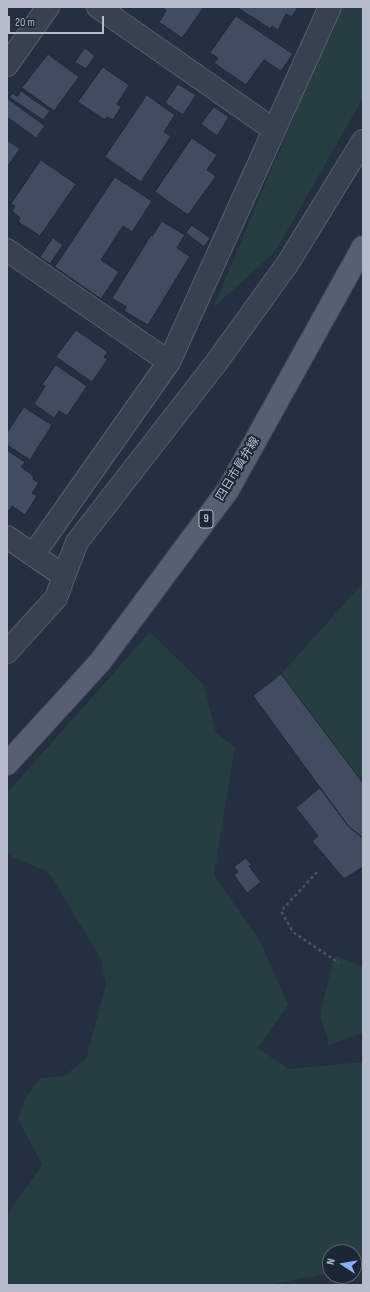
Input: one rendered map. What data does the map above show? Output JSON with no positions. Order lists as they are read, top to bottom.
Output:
{
  "streets": {
    "main road": ["四日市員弁線", "9"]
  },
  "scale_bar": "20 m",
  "north": "left"
}
